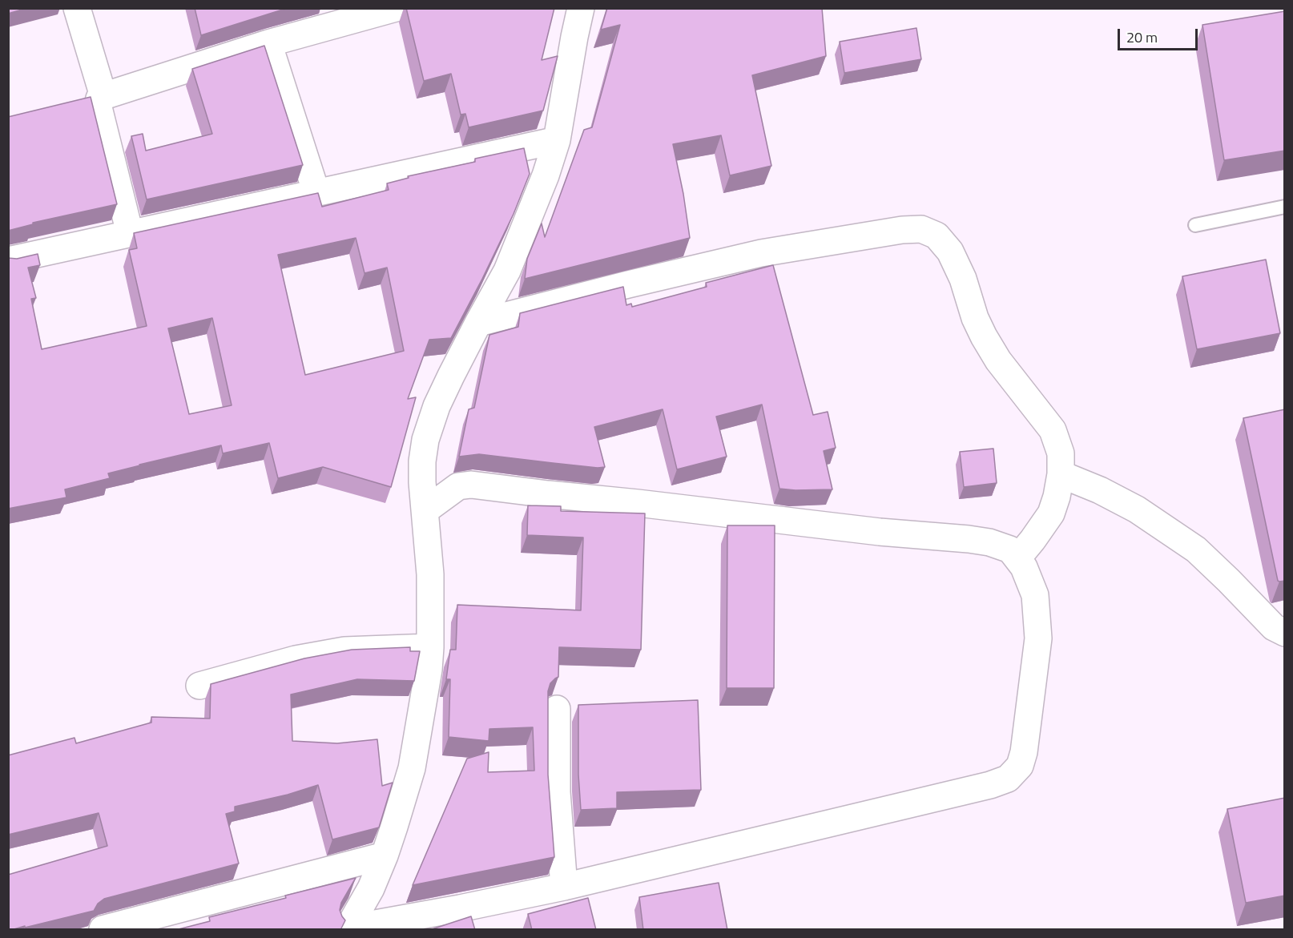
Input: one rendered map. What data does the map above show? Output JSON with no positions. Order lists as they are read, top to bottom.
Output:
{
  "scale_bar": "20 m"
}
